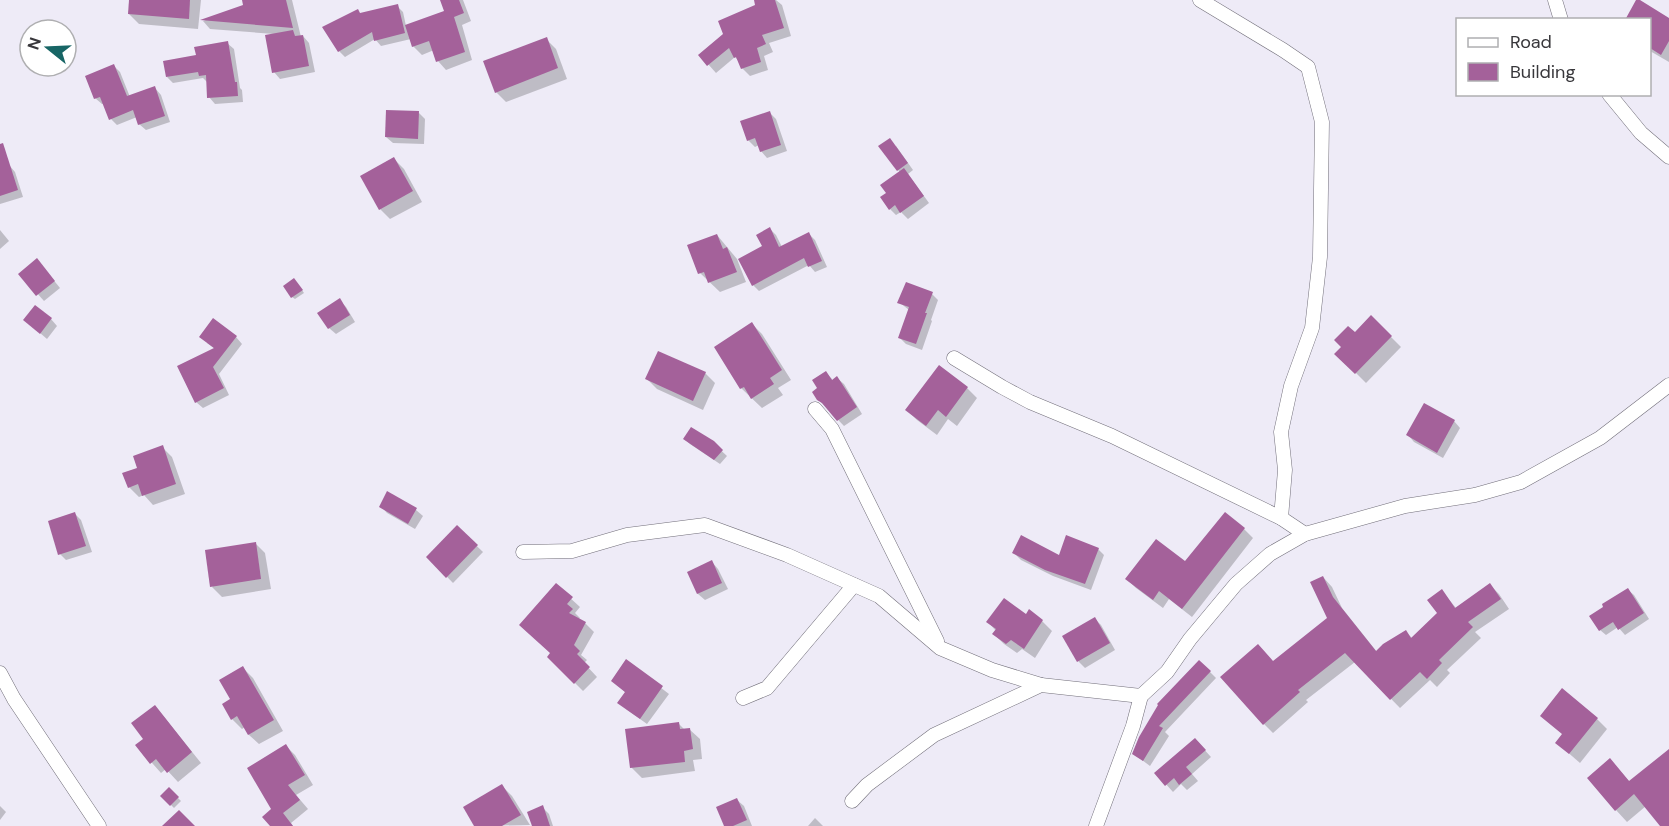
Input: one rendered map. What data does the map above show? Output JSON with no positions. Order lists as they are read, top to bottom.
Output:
{
  "legend": ["Road", "Building"],
  "north": "left"
}
